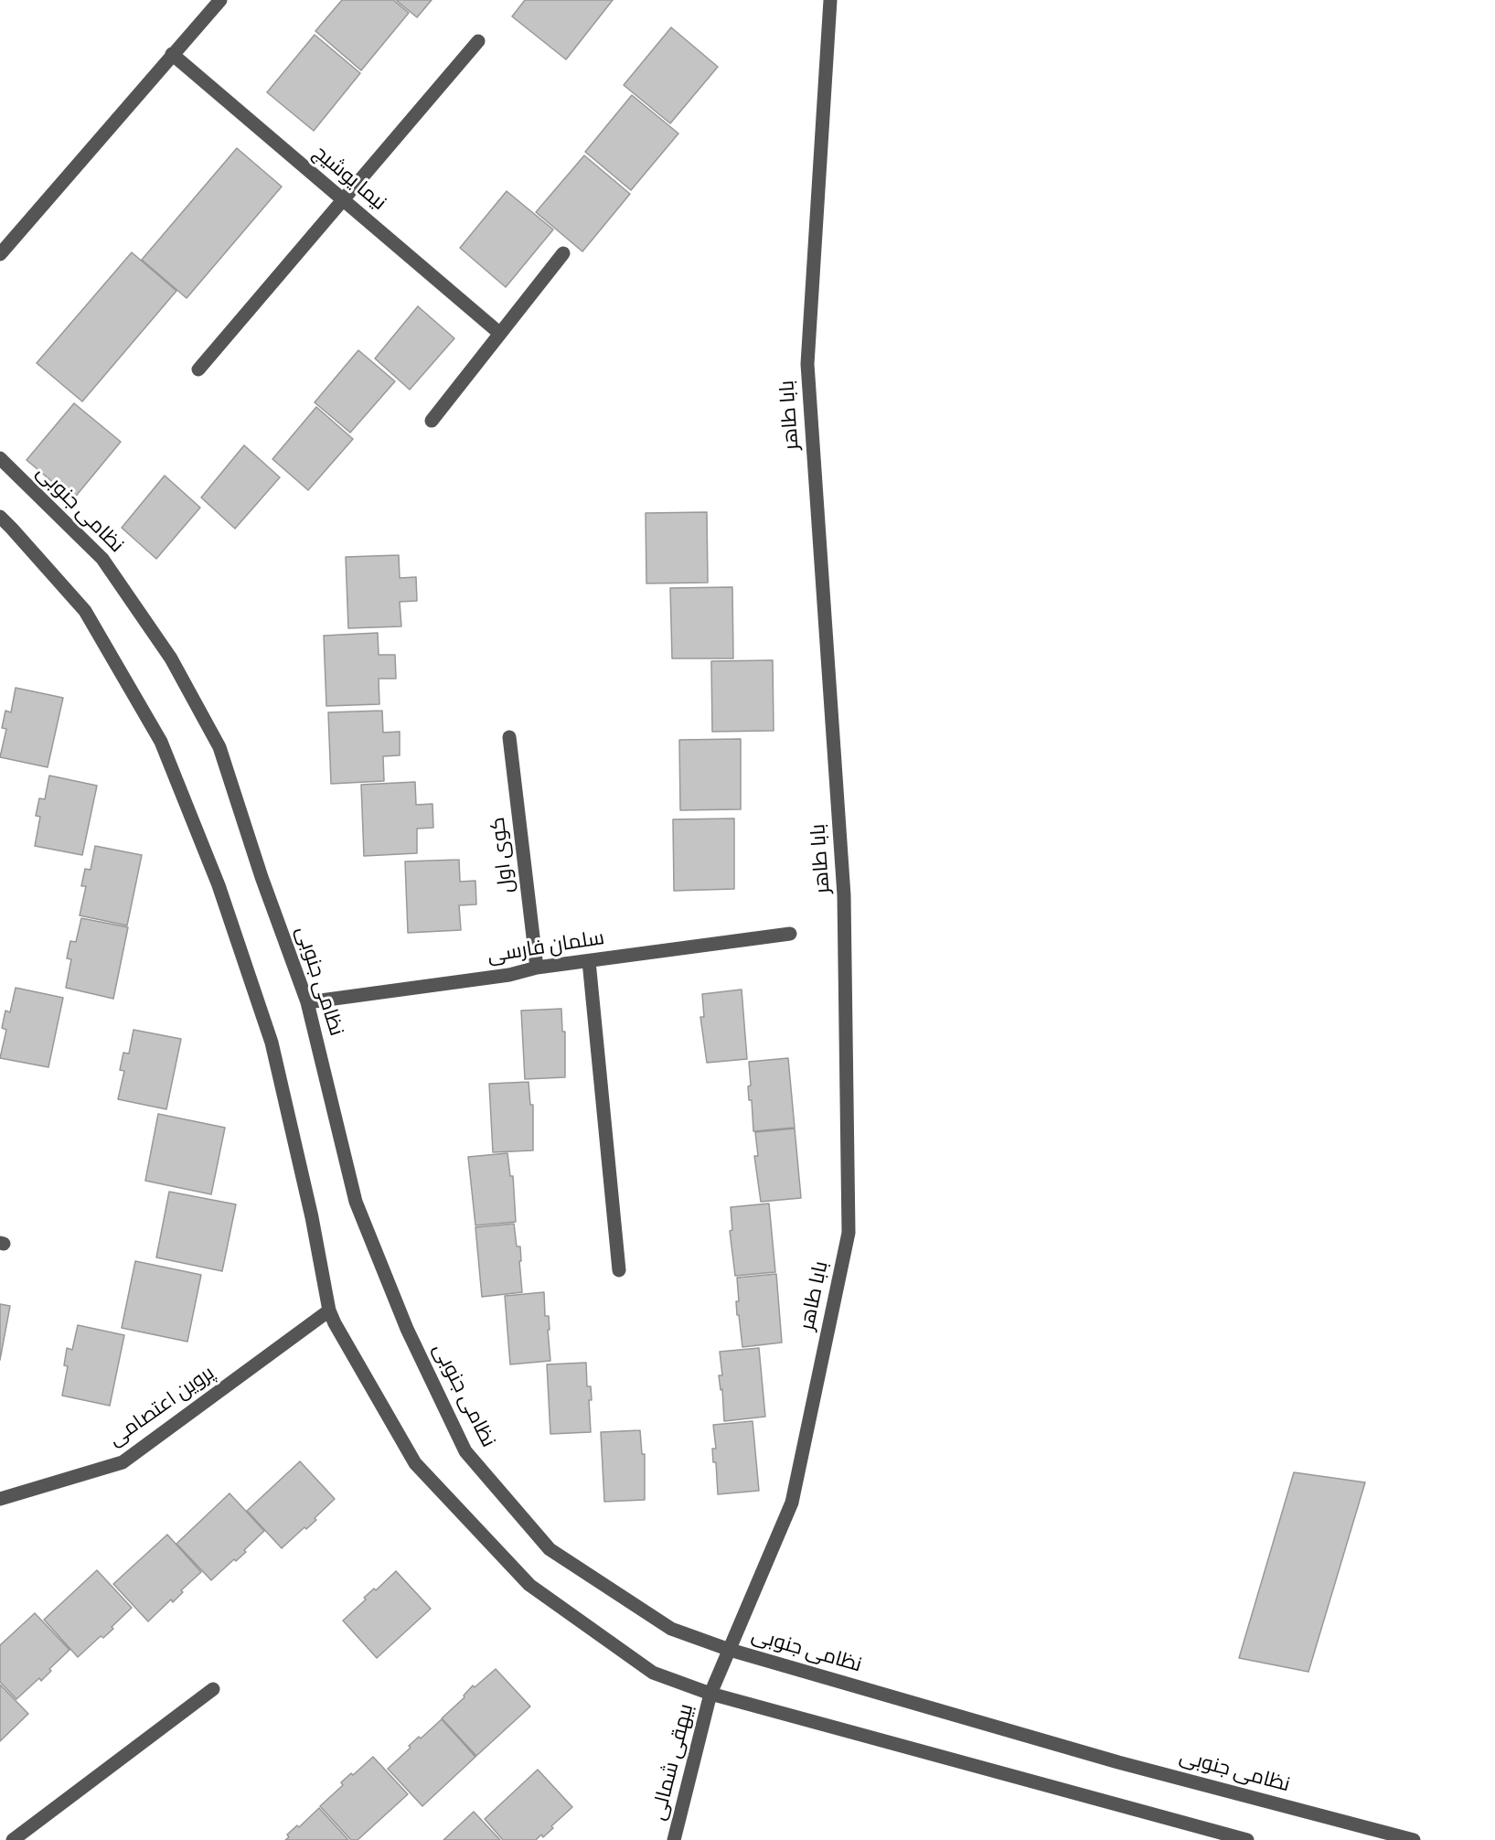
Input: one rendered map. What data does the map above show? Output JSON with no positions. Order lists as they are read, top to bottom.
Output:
{
  "streets": {
    "street": [
      "نیما یوشیج",
      "بابا طاهر",
      "نظامی جنوبی",
      "کوی اول",
      "سلمان فارسی",
      "پروین اعتصامی",
      "بیهقی شمالی"
    ]
  },
  "crossings": [
    ["بابا طاهر", "نظامی جنوبی"],
    ["بابا طاهر", "بیهقی شمالی"],
    ["نظامی جنوبی", "سلمان فارسی"],
    ["کوی اول", "سلمان فارسی"]
  ]
}
